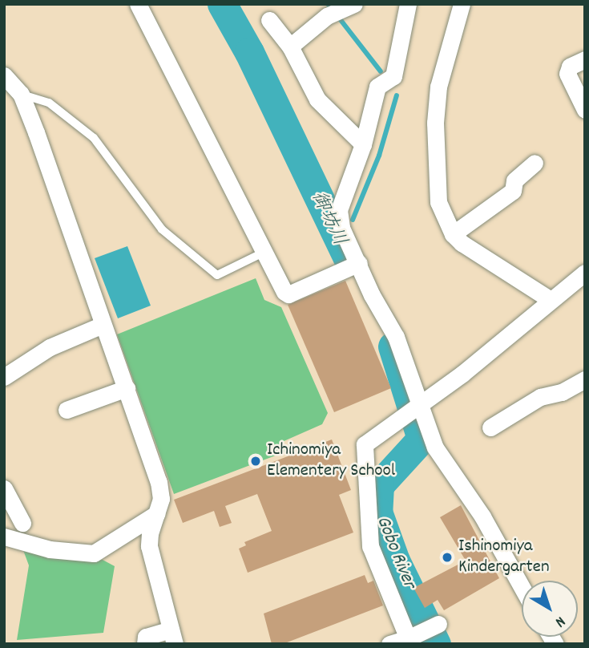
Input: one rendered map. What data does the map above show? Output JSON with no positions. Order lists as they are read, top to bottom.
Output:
{
  "water": ["御坊川", "Gobo River"],
  "places": ["Ichinomiya Elementery School", "Ishinomiya Kindergarten"],
  "north": "bottom right"
}
